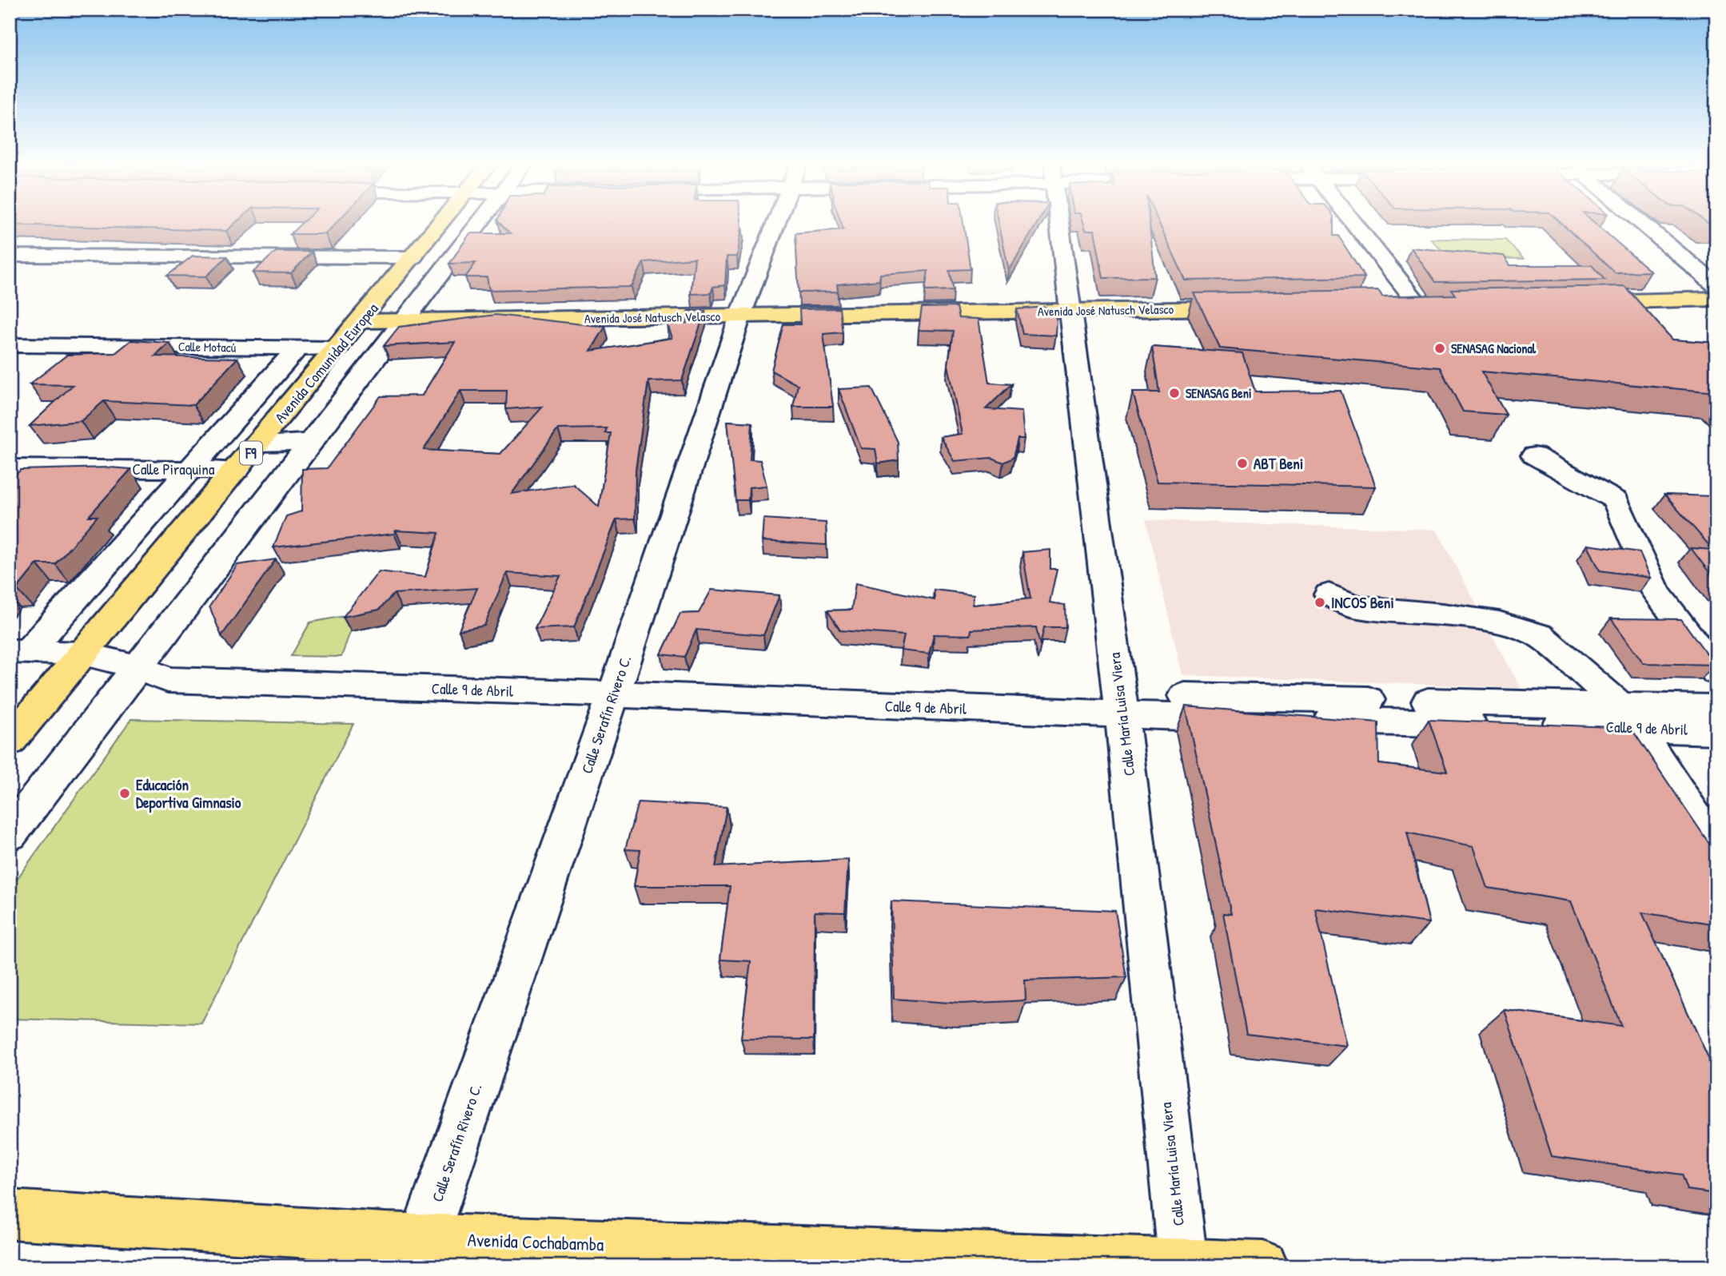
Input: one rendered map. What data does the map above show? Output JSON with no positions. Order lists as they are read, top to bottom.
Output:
{
  "streets": {
    "main road": [
      "Avenida José Natusch Velasco",
      "Avenida Comunidad Europea",
      "F9",
      "Avenida Cochabamba"
    ],
    "street": [
      "Calle Motacú",
      "Calle Piraquina",
      "Calle 9 de Abril",
      "Calle Serafín Rivero C.",
      "Calle María Luisa Viera"
    ]
  },
  "crossings": [
    ["Avenida José Natusch Velasco", "Avenida Comunidad Europea"],
    ["Avenida José Natusch Velasco", "Calle Serafín Rivero C."],
    ["Avenida José Natusch Velasco", "Calle María Luisa Viera"],
    ["Calle Motacú", "Avenida Comunidad Europea"],
    ["Avenida Comunidad Europea", "Calle Piraquina"],
    ["Avenida Comunidad Europea", "Calle 9 de Abril"],
    ["Calle 9 de Abril", "Calle Serafín Rivero C."],
    ["Calle 9 de Abril", "Calle María Luisa Viera"],
    ["Calle Serafín Rivero C.", "Avenida Cochabamba"],
    ["Calle María Luisa Viera", "Avenida Cochabamba"]
  ],
  "places": [
    "SENASAG Nacional",
    "SENASAG Beni",
    "ABT Beni",
    "INCOS Beni",
    "Educación Deportiva Gimnasio"
  ]
}
